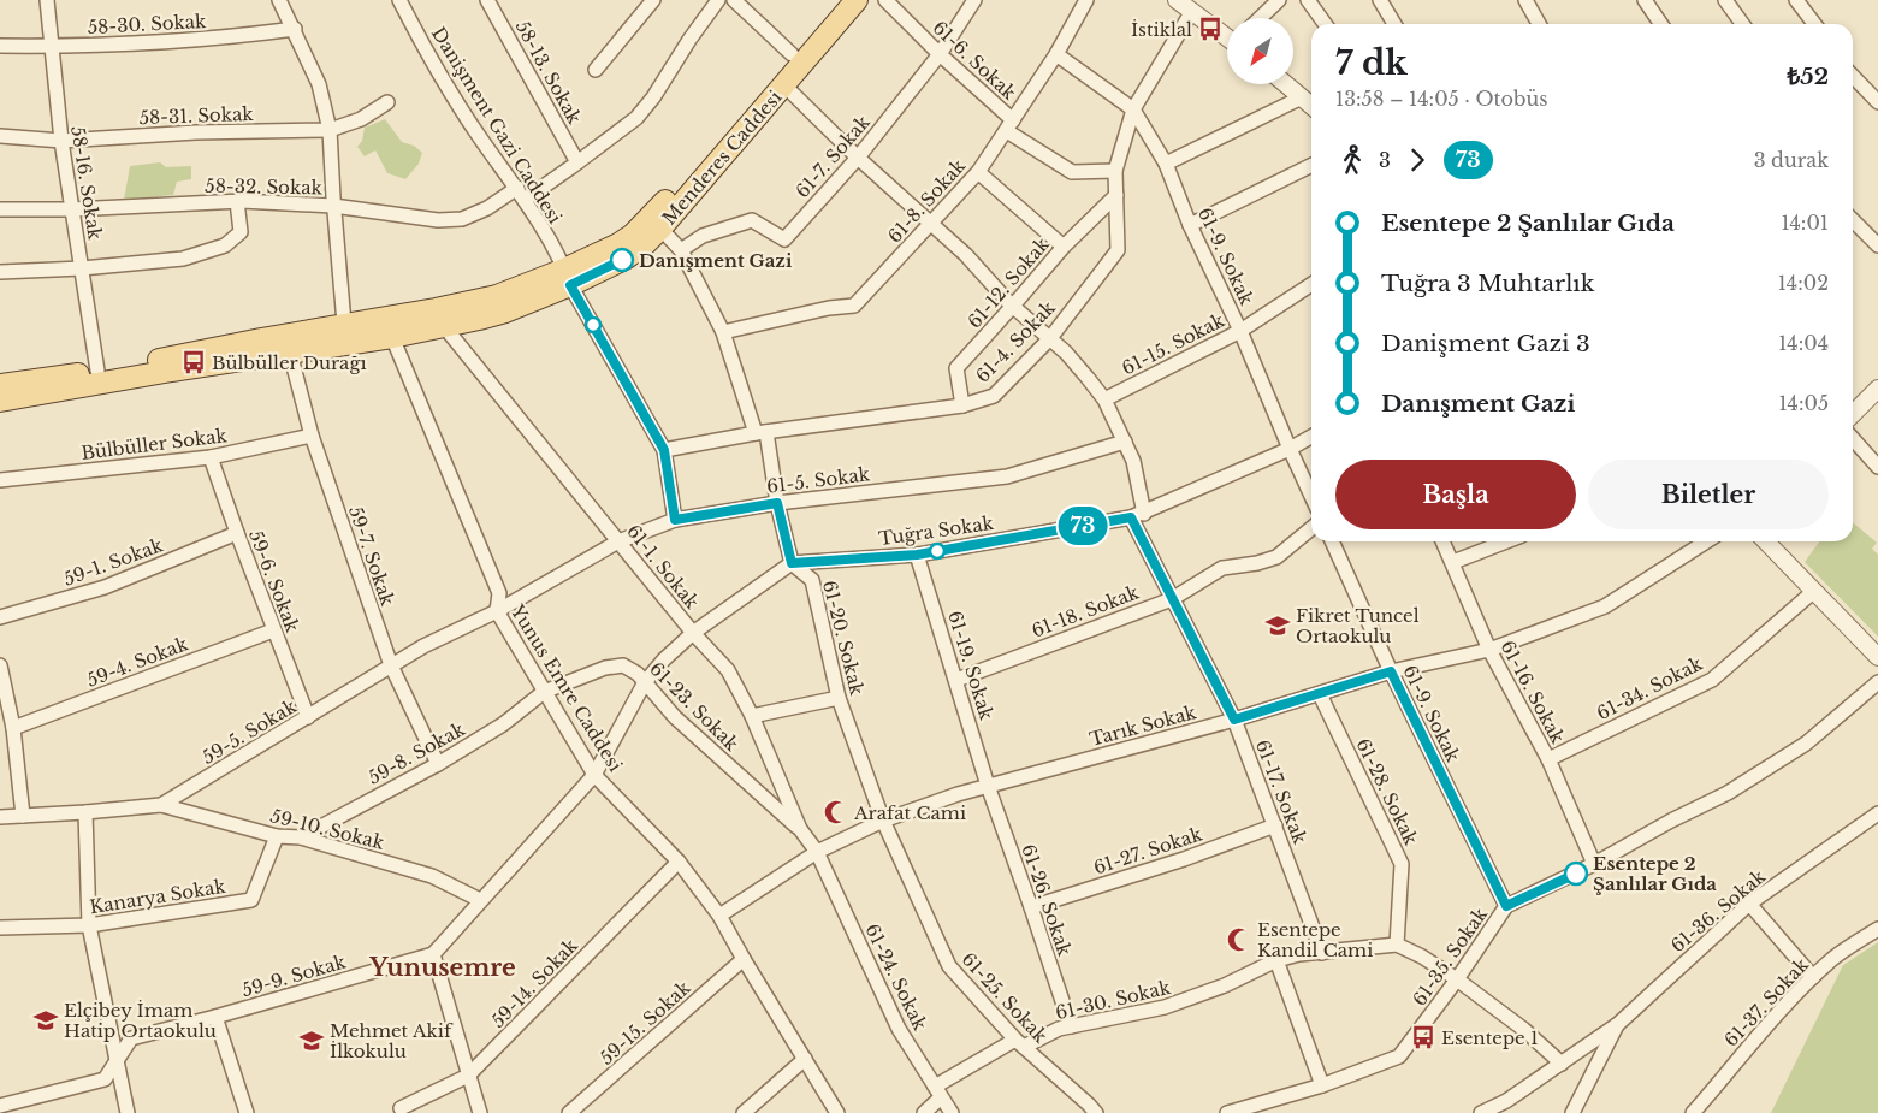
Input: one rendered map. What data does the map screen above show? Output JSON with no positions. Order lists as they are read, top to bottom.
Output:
{
  "streets": {
    "main road": ["Menderes Caddesi"],
    "street": [
      "58-30. Sokak",
      "61-6. Sokak",
      "58-13. Sokak",
      "58-31. Sokak",
      "Danişment Gazi Caddesi",
      "61-7. Sokak",
      "58-16. Sokak",
      "58-32. Sokak",
      "61-8. Sokak",
      "61-9. Sokak",
      "61-12. Sokak",
      "61-4. Sokak",
      "61-15. Sokak",
      "Bülbüller Sokak",
      "61-5. Sokak",
      "Tuğra Sokak",
      "59-7. Sokak",
      "59-1. Sokak",
      "61-1. Sokak",
      "59-6. Sokak",
      "61-18. Sokak",
      "61-20. Sokak",
      "59-4. Sokak",
      "61-19. Sokak",
      "Yunus Emre Caddesi",
      "61-34. Sokak",
      "61-16. Sokak",
      "61-23. Sokak",
      "Tarık Sokak",
      "59-5. Sokak",
      "59-8. Sokak",
      "61-17. Sokak",
      "61-28. Sokak",
      "59-10. Sokak",
      "61-27. Sokak",
      "Kanarya Sokak",
      "61-26. Sokak",
      "61-36. Sokak",
      "61-35. Sokak",
      "59-9. Sokak",
      "61-24. Sokak",
      "59-14. Sokak",
      "61-25. Sokak",
      "61-30. Sokak",
      "61-37. Sokak",
      "59-15. Sokak"
    ]
  },
  "crossings": [
    ["58-30. Sokak", "58-16. Sokak"],
    ["61-6. Sokak", "61-7. Sokak"],
    ["61-6. Sokak", "61-8. Sokak"],
    ["61-6. Sokak", "61-4. Sokak"],
    ["58-13. Sokak", "58-32. Sokak"],
    ["58-31. Sokak", "58-16. Sokak"],
    ["Danişment Gazi Caddesi", "Menderes Caddesi"],
    ["Danişment Gazi Caddesi", "58-32. Sokak"],
    ["Danişment Gazi Caddesi", "61-4. Sokak"],
    ["61-7. Sokak", "61-17. Sokak"],
    ["Menderes Caddesi", "58-16. Sokak"],
    ["Menderes Caddesi", "59-7. Sokak"],
    ["Menderes Caddesi", "61-1. Sokak"],
    ["Menderes Caddesi", "Yunus Emre Caddesi"],
    ["Menderes Caddesi", "61-17. Sokak"],
    ["58-16. Sokak", "58-32. Sokak"],
    ["61-8. Sokak", "61-9. Sokak"],
    ["61-8. Sokak", "61-17. Sokak"],
    ["61-9. Sokak", "61-4. Sokak"],
    ["61-9. Sokak", "61-15. Sokak"],
    ["61-9. Sokak", "Tuğra Sokak"],
    ["61-9. Sokak", "Tarık Sokak"],
    ["61-9. Sokak", "61-35. Sokak"],
    ["61-12. Sokak", "61-4. Sokak"],
    ["61-12. Sokak", "61-17. Sokak"],
    ["61-4. Sokak", "61-17. Sokak"],
    ["61-15. Sokak", "61-17. Sokak"],
    ["Bülbüller Sokak", "59-7. Sokak"],
    ["Bülbüller Sokak", "59-6. Sokak"],
    ["61-5. Sokak", "61-1. Sokak"],
    ["61-5. Sokak", "Yunus Emre Caddesi"],
    ["61-5. Sokak", "59-5. Sokak"],
    ["61-5. Sokak", "61-17. Sokak"],
    ["Tuğra Sokak", "61-20. Sokak"],
    ["Tuğra Sokak", "61-19. Sokak"],
    ["Tuğra Sokak", "61-17. Sokak"],
    ["59-7. Sokak", "59-5. Sokak"],
    ["59-7. Sokak", "59-8. Sokak"],
    ["59-1. Sokak", "59-6. Sokak"],
    ["61-1. Sokak", "61-23. Sokak"],
    ["61-1. Sokak", "Tarık Sokak"],
    ["61-1. Sokak", "61-24. Sokak"],
    ["59-6. Sokak", "59-4. Sokak"],
    ["59-6. Sokak", "59-5. Sokak"],
    ["61-18. Sokak", "61-19. Sokak"],
    ["61-18. Sokak", "61-17. Sokak"],
    ["61-20. Sokak", "Tarık Sokak"],
    ["61-20. Sokak", "61-25. Sokak"],
    ["61-19. Sokak", "Tarık Sokak"],
    ["61-19. Sokak", "61-26. Sokak"],
    ["Yunus Emre Caddesi", "61-23. Sokak"],
    ["Yunus Emre Caddesi", "Tarık Sokak"],
    ["Yunus Emre Caddesi", "59-5. Sokak"],
    ["Yunus Emre Caddesi", "59-8. Sokak"],
    ["Yunus Emre Caddesi", "59-14. Sokak"],
    ["Yunus Emre Caddesi", "59-15. Sokak"],
    ["61-34. Sokak", "61-16. Sokak"],
    ["61-16. Sokak", "Tarık Sokak"],
    ["61-16. Sokak", "61-35. Sokak"],
    ["61-23. Sokak", "59-8. Sokak"],
    ["Tarık Sokak", "61-17. Sokak"],
    ["Tarık Sokak", "61-28. Sokak"],
    ["Tarık Sokak", "61-26. Sokak"],
    ["Tarık Sokak", "61-24. Sokak"],
    ["Tarık Sokak", "61-25. Sokak"],
    ["59-5. Sokak", "59-10. Sokak"],
    ["59-8. Sokak", "59-10. Sokak"],
    ["61-17. Sokak", "61-27. Sokak"],
    ["61-17. Sokak", "61-30. Sokak"],
    ["61-28. Sokak", "61-30. Sokak"],
    ["59-10. Sokak", "Kanarya Sokak"],
    ["61-27. Sokak", "61-26. Sokak"],
    ["61-26. Sokak", "61-30. Sokak"],
    ["61-24. Sokak", "61-30. Sokak"],
    ["61-25. Sokak", "61-30. Sokak"]
  ],
  "districts": ["Yunusemre"],
  "places": {
    "bus stop": ["İstiklal", "Bülbüller Durağı", "Esentepe 1"],
    "other": ["Danışment Gazi", "Esentepe 2 Şanlılar Gıda"],
    "school or university": ["Fikret Tuncel Ortaokulu", "Elçibey İmam Hatip Ortaokulu", "Mehmet Akif İlkokulu"],
    "mosque": ["Arafat Cami", "Esentepe Kandil Cami"]
  },
  "lines": ["bus line 73"],
  "north": "bottom left",
  "page": {
    "on_map": "73",
    "heading": ["7 dk", "13:58 – 14:05 · Otobüs", "₺52"],
    "legs": ["3", "73", "3 durak"],
    "list": [
      {
        "name": "Esentepe 2 Şanlılar Gıda",
        "value": "14:01"
      },
      {
        "name": "Tuğra 3 Muhtarlık",
        "value": "14:02"
      },
      {
        "name": "Danişment Gazi 3",
        "value": "14:04"
      },
      {
        "name": "Danışment Gazi",
        "value": "14:05"
      }
    ],
    "buttons": ["Başla", "Biletler"]
  }
}
